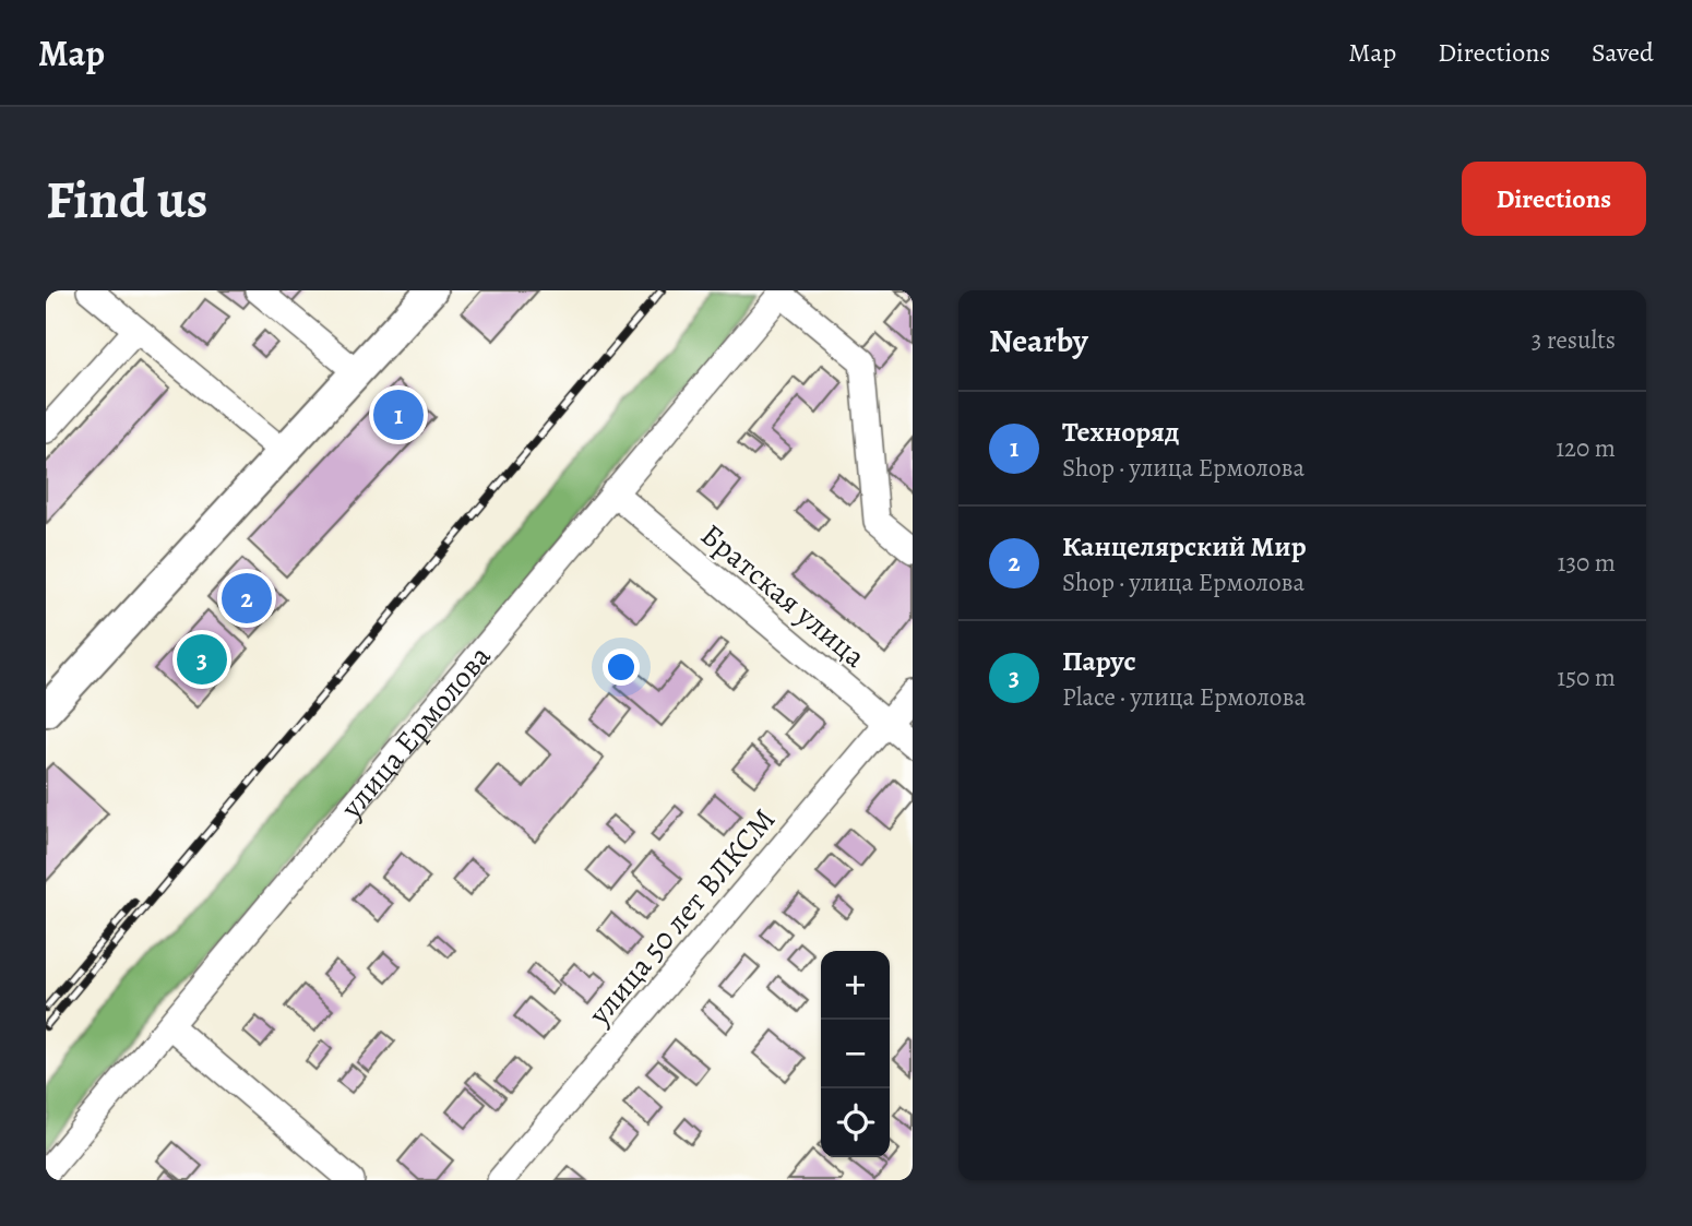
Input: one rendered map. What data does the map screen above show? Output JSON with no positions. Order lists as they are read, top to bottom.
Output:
{
  "streets": {
    "street": ["Братская улица", "улица Ермолова", "улица 50 лет ВЛКСМ"]
  },
  "crossings": [
    ["Братская улица", "улица Ермолова"],
    ["Братская улица", "улица 50 лет ВЛКСМ"]
  ],
  "page": {
    "header": "Map",
    "nav": ["Map", "Directions", "Saved"],
    "buttons": "Directions",
    "title": "Find us",
    "heading": ["Nearby", "3 results"],
    "pins": ["1", "2", "3"],
    "list": [
      {
        "mark": "1",
        "name": "Техноряд",
        "note": "Shop · улица Ермолова",
        "value": "120 m"
      },
      {
        "mark": "2",
        "name": "Канцелярский Мир",
        "note": "Shop · улица Ермолова",
        "value": "130 m"
      },
      {
        "mark": "3",
        "name": "Парус",
        "note": "Place · улица Ермолова",
        "value": "150 m"
      }
    ],
    "map_buttons": ["+", "−"]
  }
}
